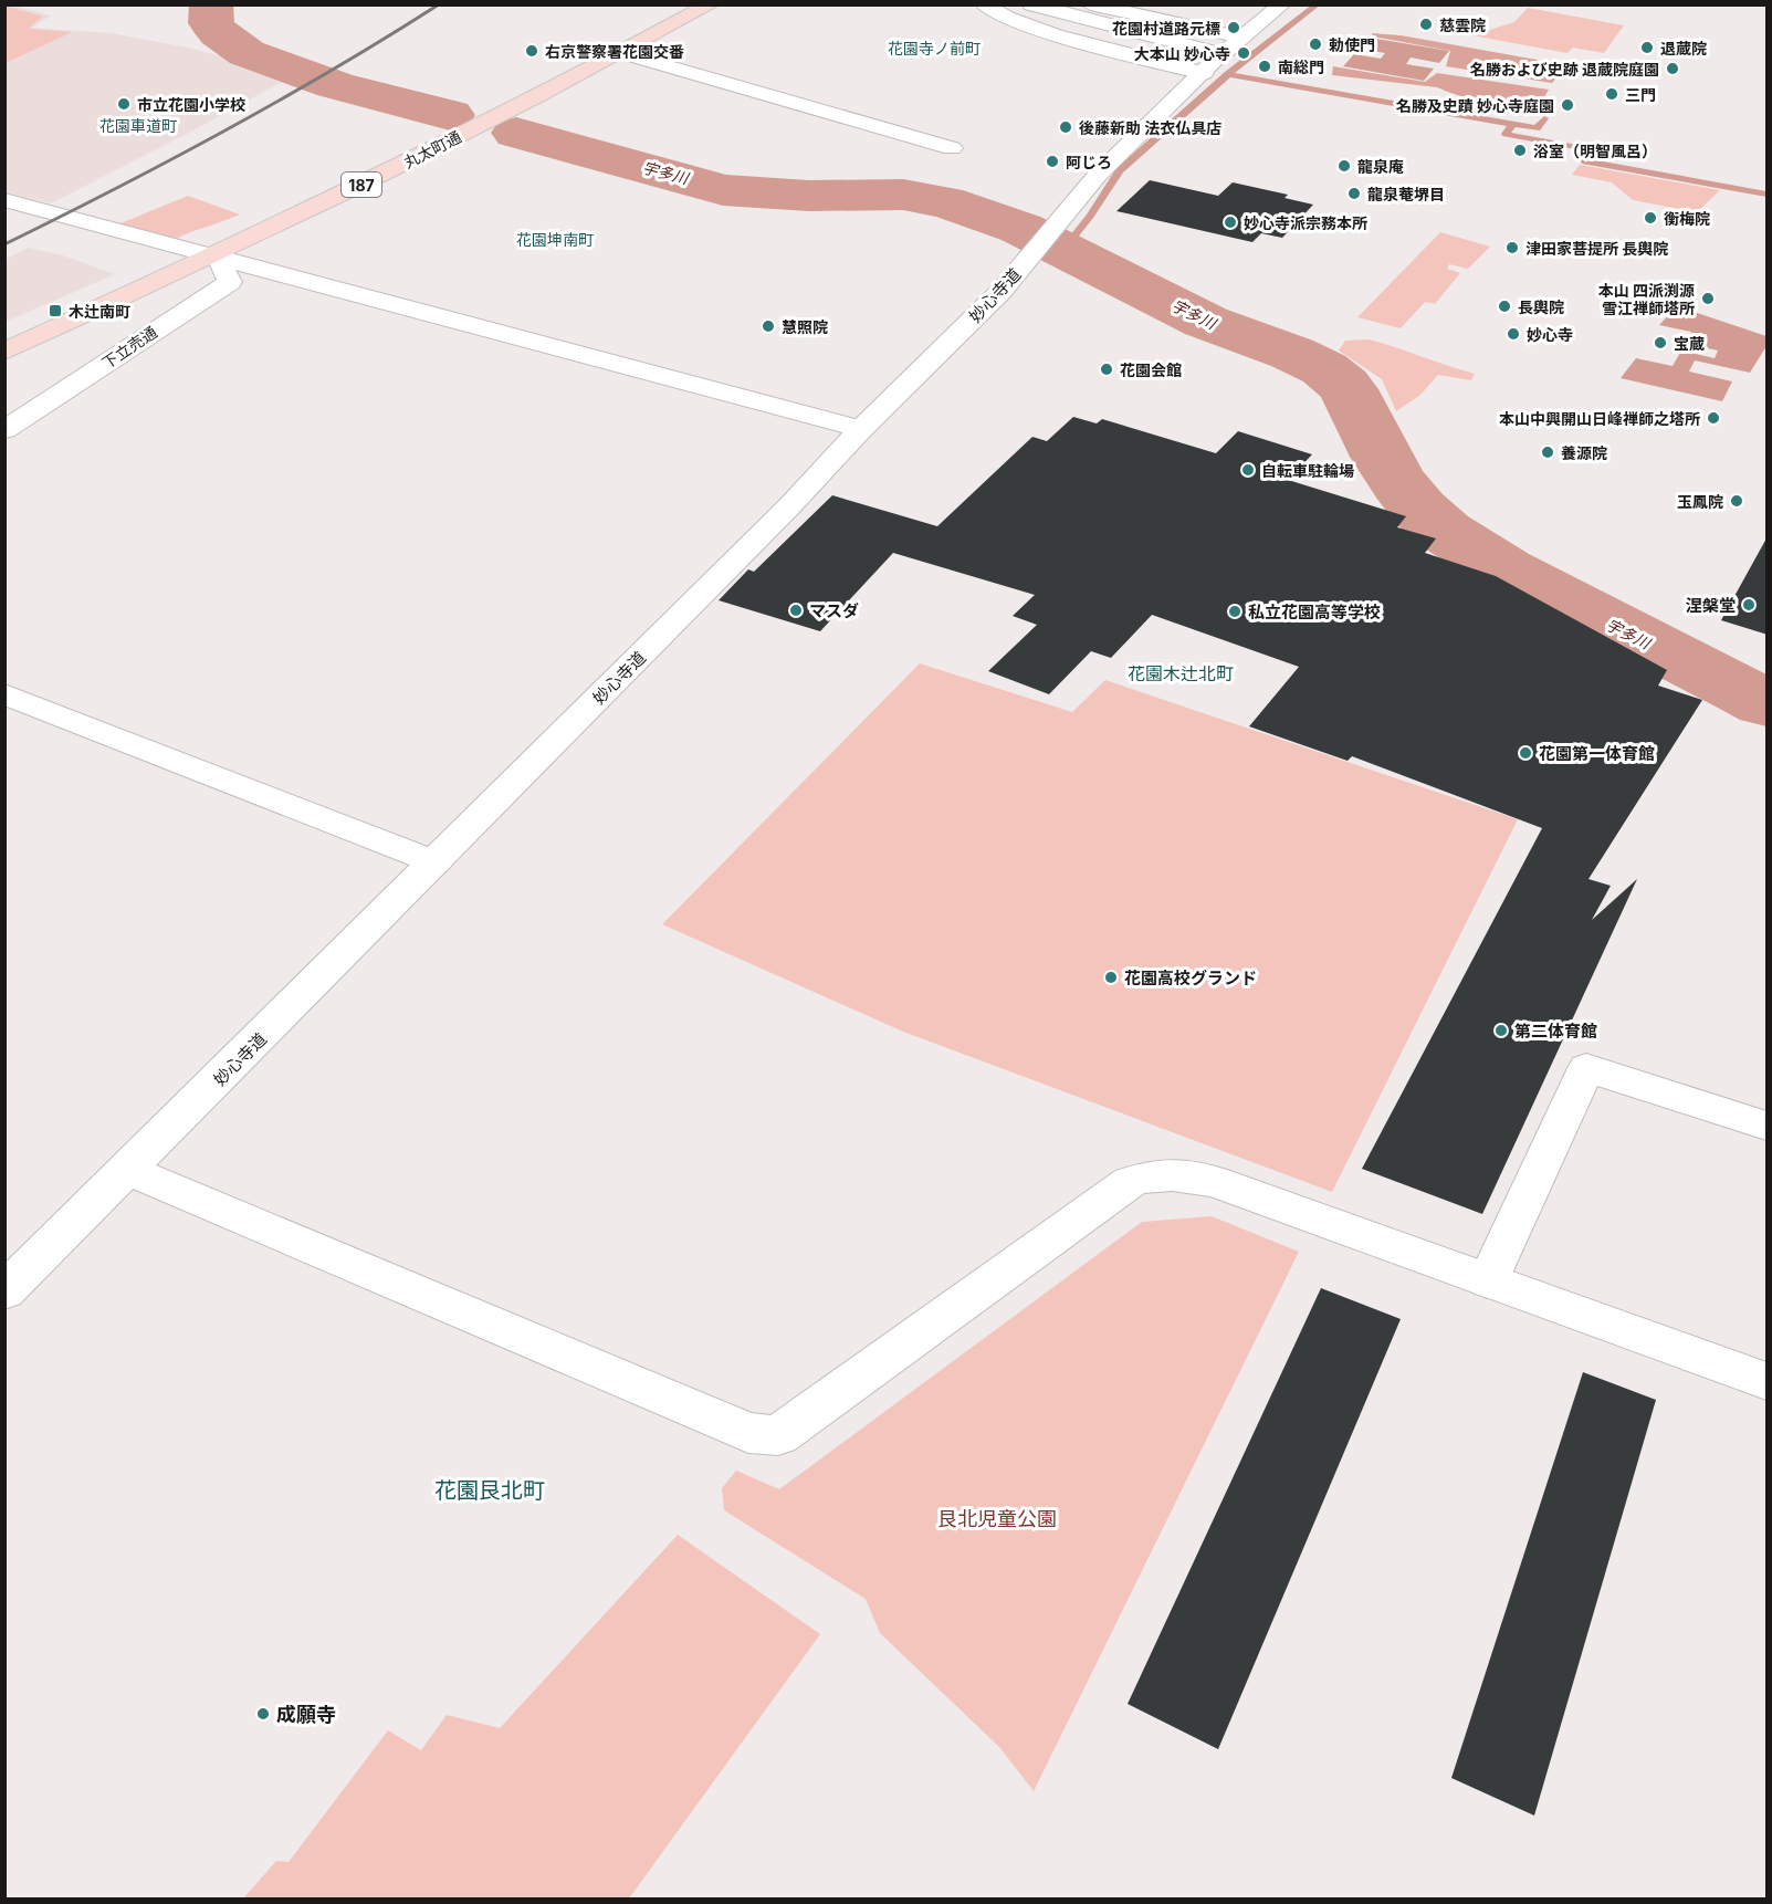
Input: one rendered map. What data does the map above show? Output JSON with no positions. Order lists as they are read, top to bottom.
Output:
{
  "streets": {
    "main road": ["丸太町通", "187"],
    "street": ["妙心寺道", "下立売通"]
  },
  "crossings": [
    ["丸太町通", "下立売通"]
  ],
  "districts": [
    "花園寺ノ前町",
    "花園車道町",
    "花園坤南町",
    "花園木辻北町",
    "花園艮北町"
  ],
  "water": ["宇多川"],
  "parks": ["艮北児童公園"],
  "places": {
    "other": [
      "慈雲院",
      "花園村道路元標",
      "勅使門",
      "退蔵院",
      "右京警察署花園交番",
      "大本山 妙心寺",
      "南総門",
      "名勝および史跡 退蔵院庭園",
      "三門",
      "市立花園小学校",
      "名勝及史蹟 妙心寺庭園",
      "後藤新助 法衣仏具店",
      "浴室（明智風呂）",
      "阿じろ",
      "龍泉庵",
      "龍泉菴堺目",
      "衡梅院",
      "妙心寺派宗務本所",
      "津田家菩提所 長輿院",
      "本山 四派渕源 雪江禅師塔所",
      "長輿院",
      "慧照院",
      "妙心寺",
      "宝蔵",
      "花園会館",
      "本山中興開山日峰禅師之塔所",
      "養源院",
      "自転車駐輪場",
      "玉鳳院",
      "涅槃堂",
      "マスダ",
      "私立花園高等学校",
      "花園第一体育館",
      "花園高校グランド",
      "第二体育館",
      "成願寺"
    ],
    "transit": ["木辻南町"]
  }
}
